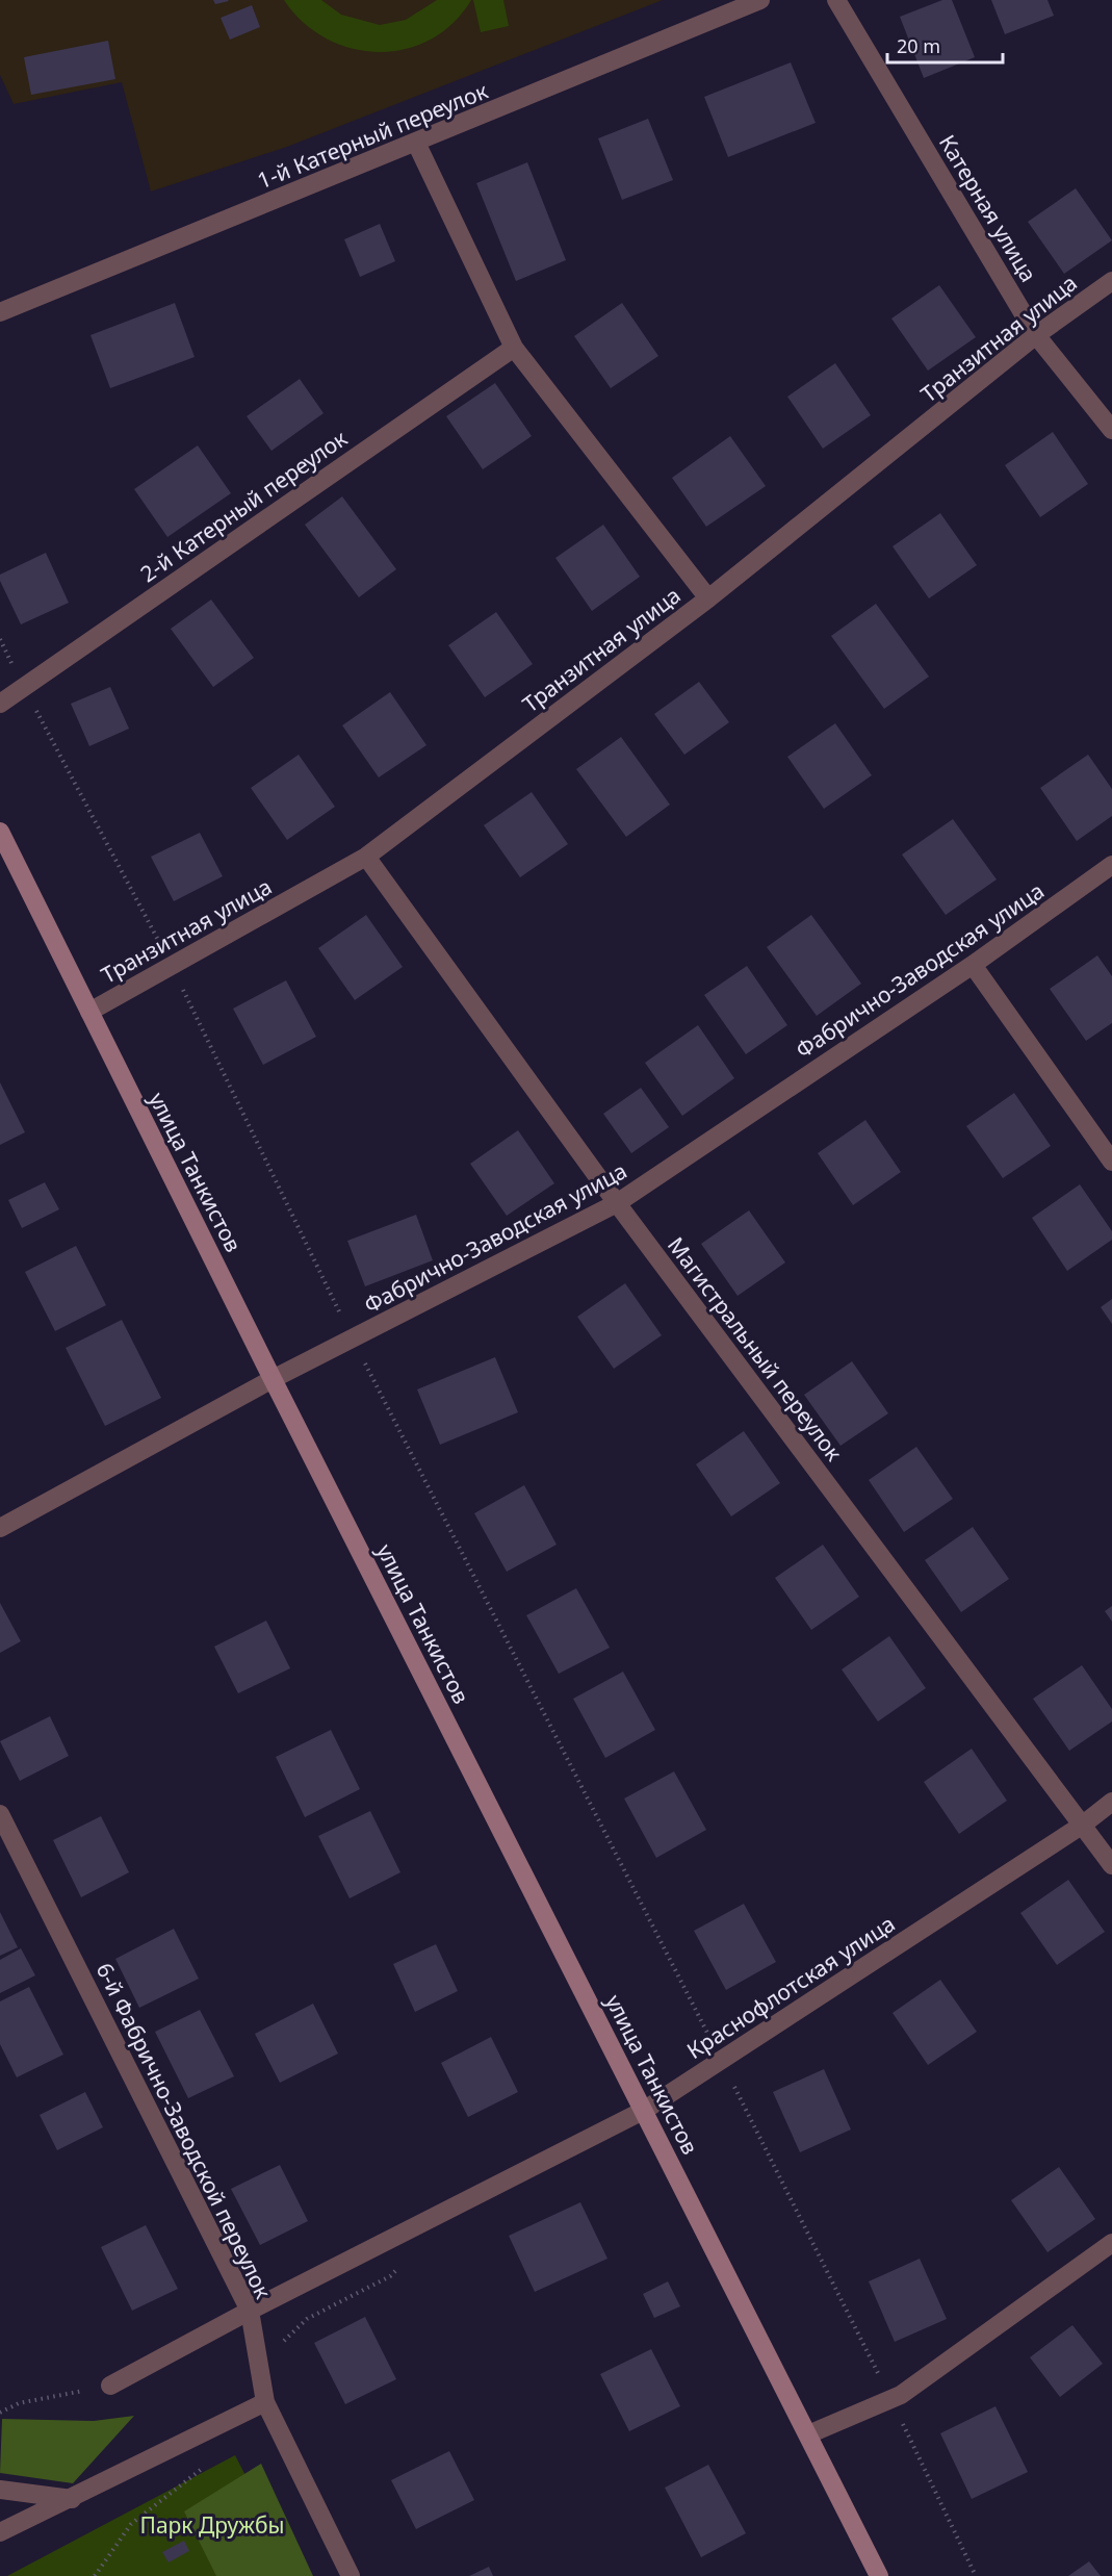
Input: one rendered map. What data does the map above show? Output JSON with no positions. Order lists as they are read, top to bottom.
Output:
{
  "streets": {
    "street": [
      "1-й Катерный переулок",
      "Катерная улица",
      "Транзитная улица",
      "2-й Катерный переулок",
      "Фабрично-Заводская улица",
      "улица Танкистов",
      "Магистральный переулок",
      "Краснофлотская улица",
      "6-й Фабрично-Заводской переулок"
    ]
  },
  "crossings": [
    ["Катерная улица", "Транзитная улица"],
    ["Транзитная улица", "улица Танкистов"],
    ["Транзитная улица", "Магистральный переулок"],
    ["Фабрично-Заводская улица", "улица Танкистов"],
    ["Фабрично-Заводская улица", "Магистральный переулок"],
    ["улица Танкистов", "Краснофлотская улица"],
    ["Магистральный переулок", "Краснофлотская улица"],
    ["Краснофлотская улица", "6-й Фабрично-Заводской переулок"]
  ],
  "parks": ["Парк Дружбы"],
  "scale_bar": "20 m"
}
